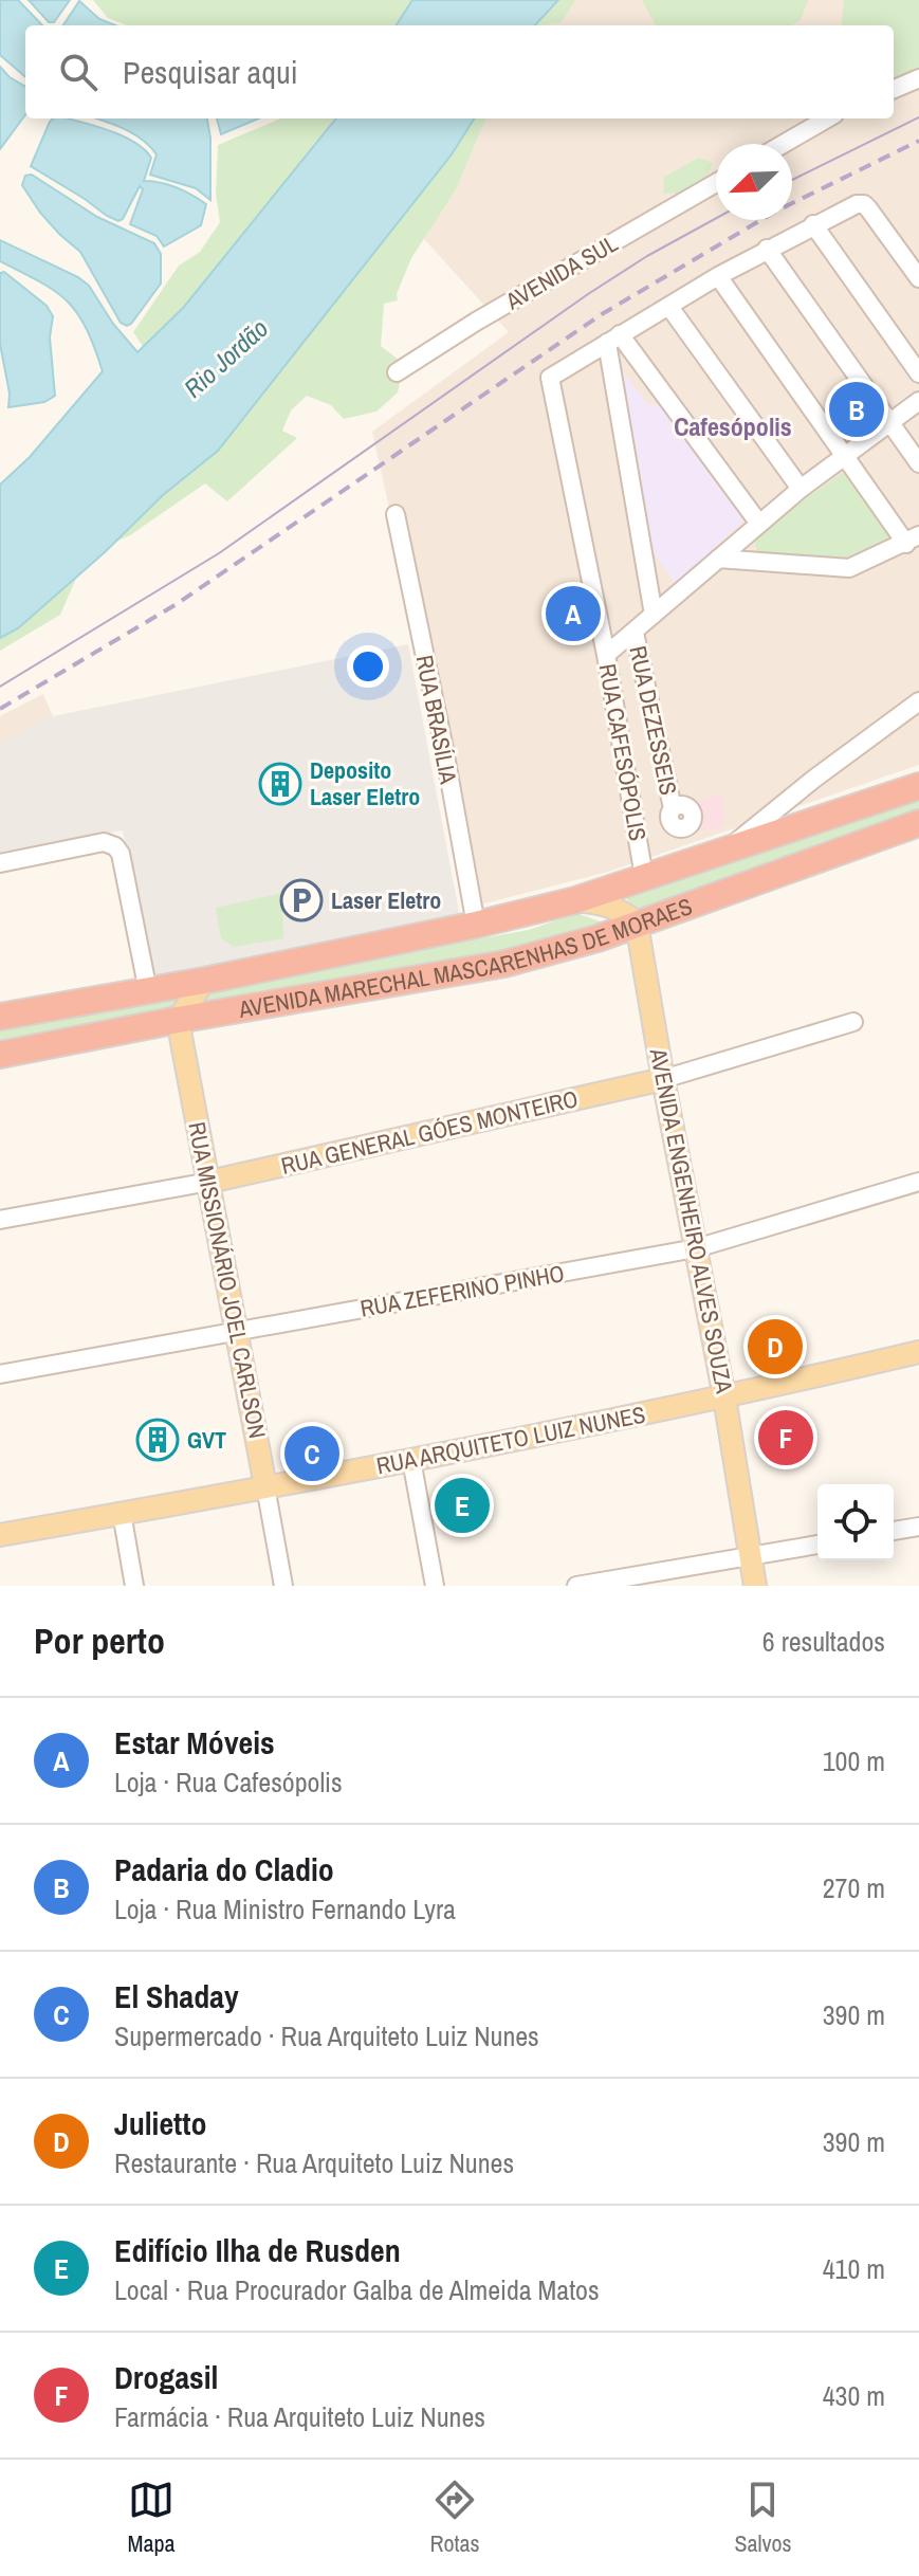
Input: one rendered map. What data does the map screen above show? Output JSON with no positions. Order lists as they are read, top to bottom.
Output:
{
  "streets": {
    "highway": ["AVENIDA MARECHAL MASCARENHAS DE MORAES"],
    "main road": [
      "RUA GENERAL GÓES MONTEIRO",
      "AVENIDA ENGENHEIRO ALVES SOUZA",
      "RUA MISSIONÁRIO JOEL CARLSON",
      "RUA ARQUITETO LUIZ NUNES"
    ],
    "street": [
      "AVENIDA SUL",
      "RUA BRASÍLIA",
      "RUA DEZESSEIS",
      "RUA CAFESÓPOLIS",
      "RUA ZEFERINO PINHO"
    ]
  },
  "crossings": [
    ["RUA BRASÍLIA", "AVENIDA MARECHAL MASCARENHAS DE MORAES"],
    ["RUA CAFESÓPOLIS", "AVENIDA MARECHAL MASCARENHAS DE MORAES"],
    ["AVENIDA MARECHAL MASCARENHAS DE MORAES", "AVENIDA ENGENHEIRO ALVES SOUZA"],
    ["AVENIDA MARECHAL MASCARENHAS DE MORAES", "RUA MISSIONÁRIO JOEL CARLSON"],
    ["RUA GENERAL GÓES MONTEIRO", "AVENIDA ENGENHEIRO ALVES SOUZA"],
    ["RUA GENERAL GÓES MONTEIRO", "RUA MISSIONÁRIO JOEL CARLSON"],
    ["AVENIDA ENGENHEIRO ALVES SOUZA", "RUA ZEFERINO PINHO"],
    ["AVENIDA ENGENHEIRO ALVES SOUZA", "RUA ARQUITETO LUIZ NUNES"],
    ["RUA MISSIONÁRIO JOEL CARLSON", "RUA ZEFERINO PINHO"],
    ["RUA MISSIONÁRIO JOEL CARLSON", "RUA ARQUITETO LUIZ NUNES"]
  ],
  "districts": ["Cafesópolis"],
  "water": ["Rio Jordão"],
  "places": {
    "building": ["Deposito Laser Eletro", "GVT"],
    "parking": ["Laser Eletro"]
  },
  "north": "bottom left",
  "page": {
    "search": "Pesquisar aqui",
    "pins": [
      "B",
      "A",
      "D",
      "F",
      "C",
      "E"
    ],
    "heading": ["Por perto", "6 resultados"],
    "list": [
      {
        "mark": "A",
        "name": "Estar Móveis",
        "note": "Loja · Rua Cafesópolis",
        "value": "100 m"
      },
      {
        "mark": "B",
        "name": "Padaria do Cladio",
        "note": "Loja · Rua Ministro Fernando Lyra",
        "value": "270 m"
      },
      {
        "mark": "C",
        "name": "El Shaday",
        "note": "Supermercado · Rua Arquiteto Luiz Nunes",
        "value": "390 m"
      },
      {
        "mark": "D",
        "name": "Julietto",
        "note": "Restaurante · Rua Arquiteto Luiz Nunes",
        "value": "390 m"
      },
      {
        "mark": "E",
        "name": "Edifício Ilha de Rusden",
        "note": "Local · Rua Procurador Galba de Almeida Matos",
        "value": "410 m"
      },
      {
        "mark": "F",
        "name": "Drogasil",
        "note": "Farmácia · Rua Arquiteto Luiz Nunes",
        "value": "430 m"
      }
    ],
    "nav": ["Mapa", "Rotas", "Salvos"]
  }
}
